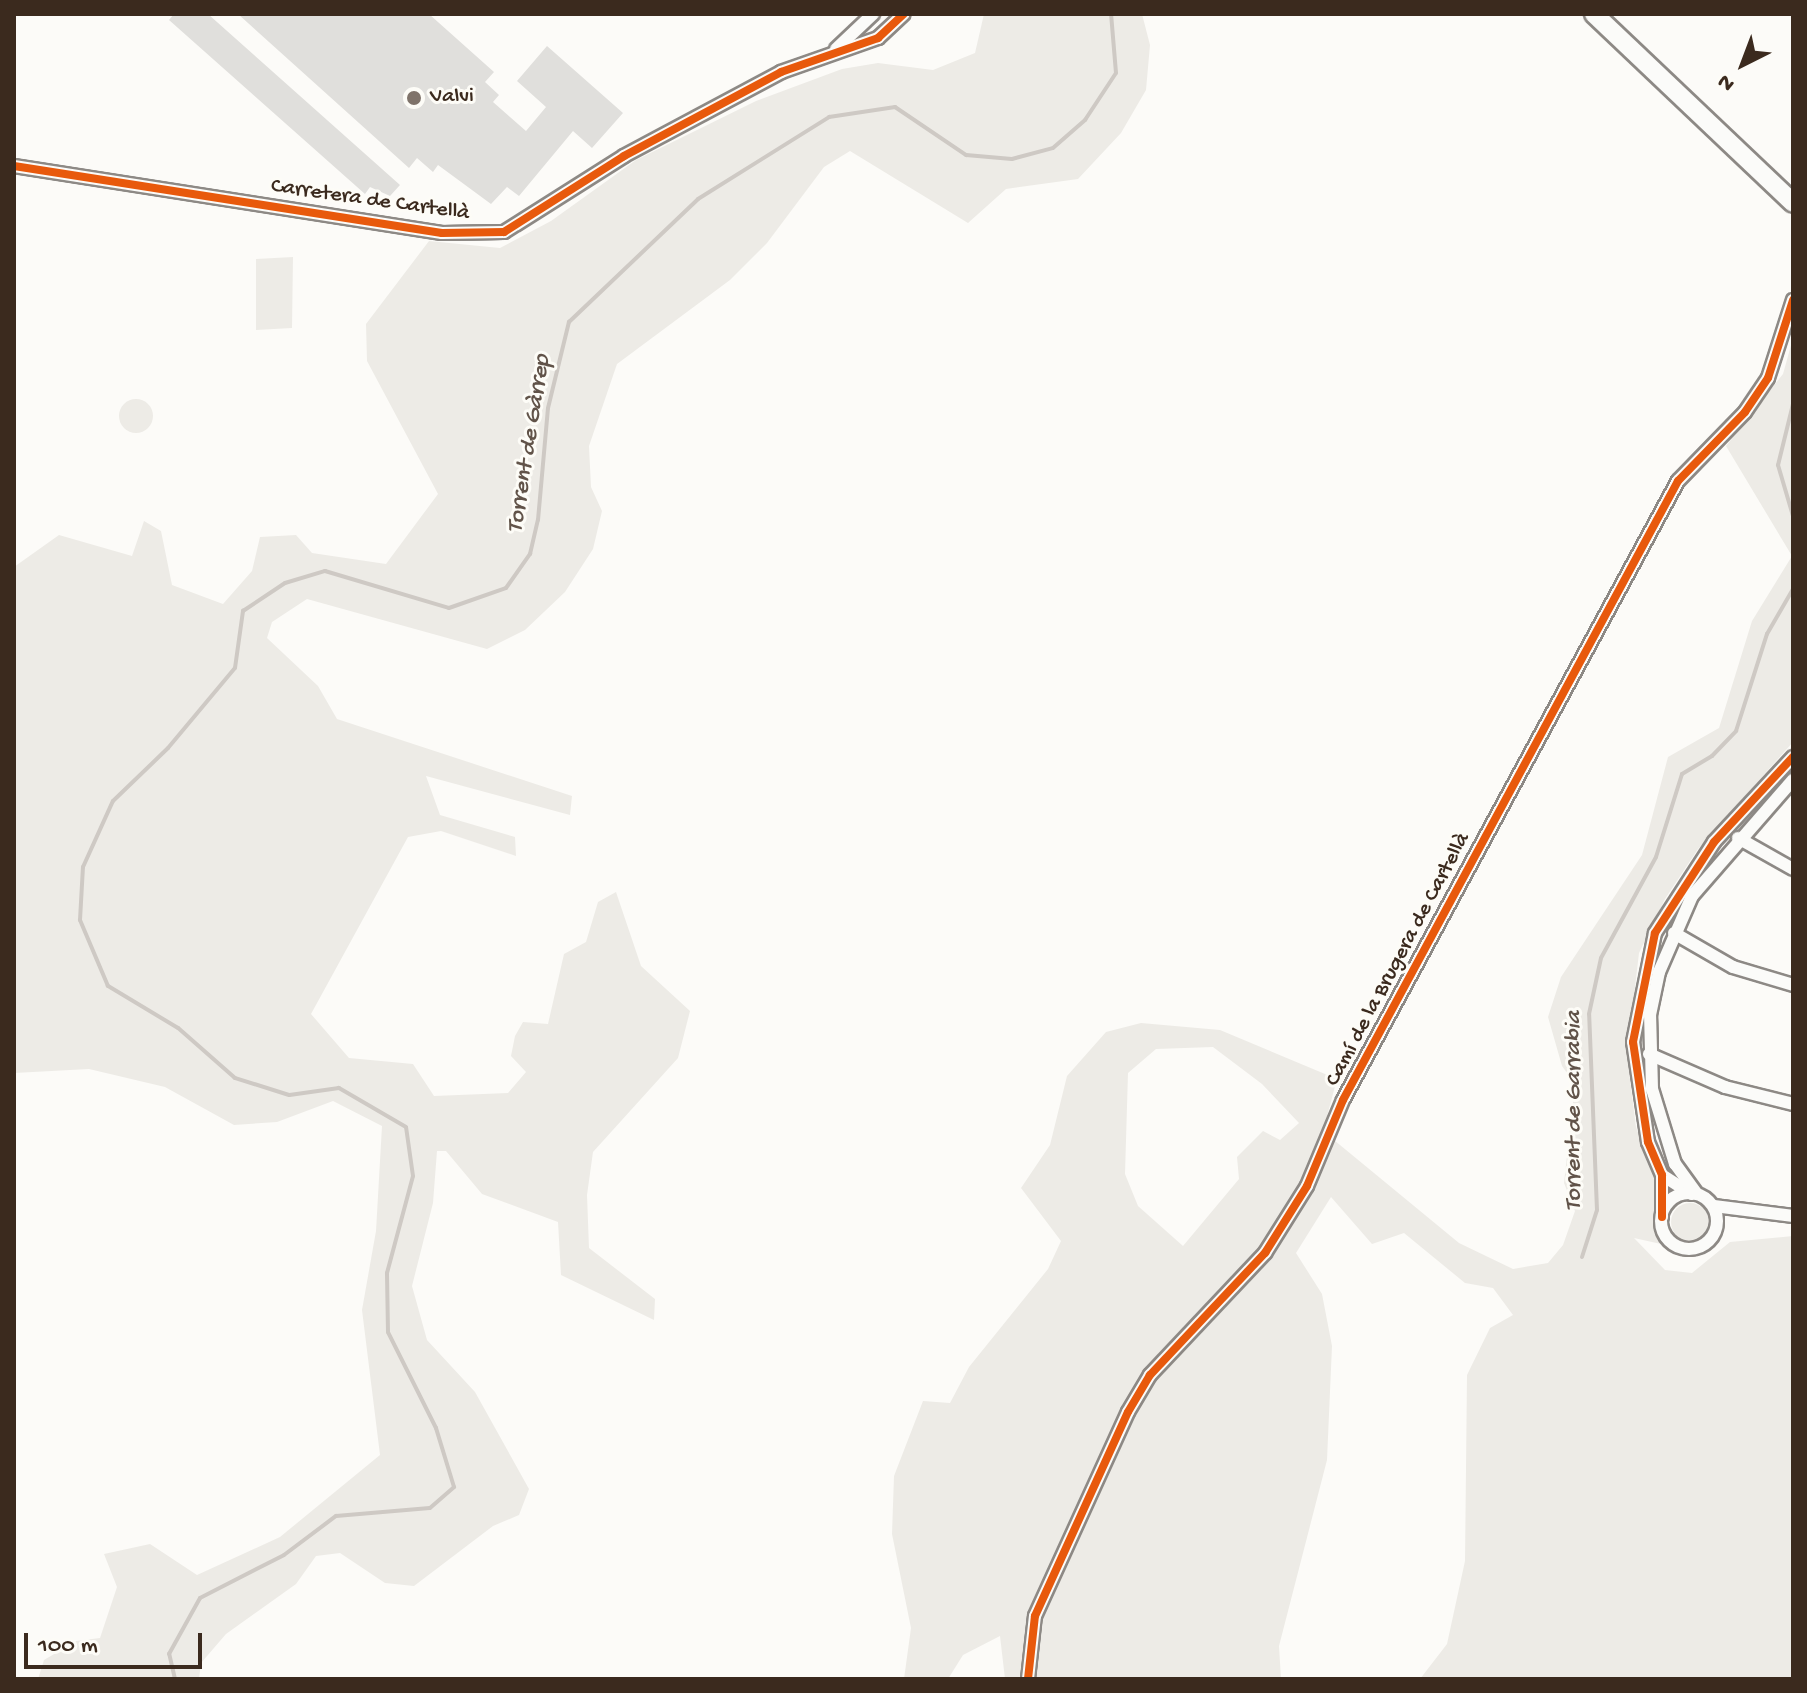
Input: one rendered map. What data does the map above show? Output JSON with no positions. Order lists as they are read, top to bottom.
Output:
{
  "streets": {
    "street": ["Carretera de Cartellà", "Camí de la Brugera de Cartellà"]
  },
  "water": ["Torrent de Gàrrep", "Torrent de Garrabia"],
  "places": ["Valvi"],
  "scale_bar": "100 m",
  "north": "bottom left"
}
